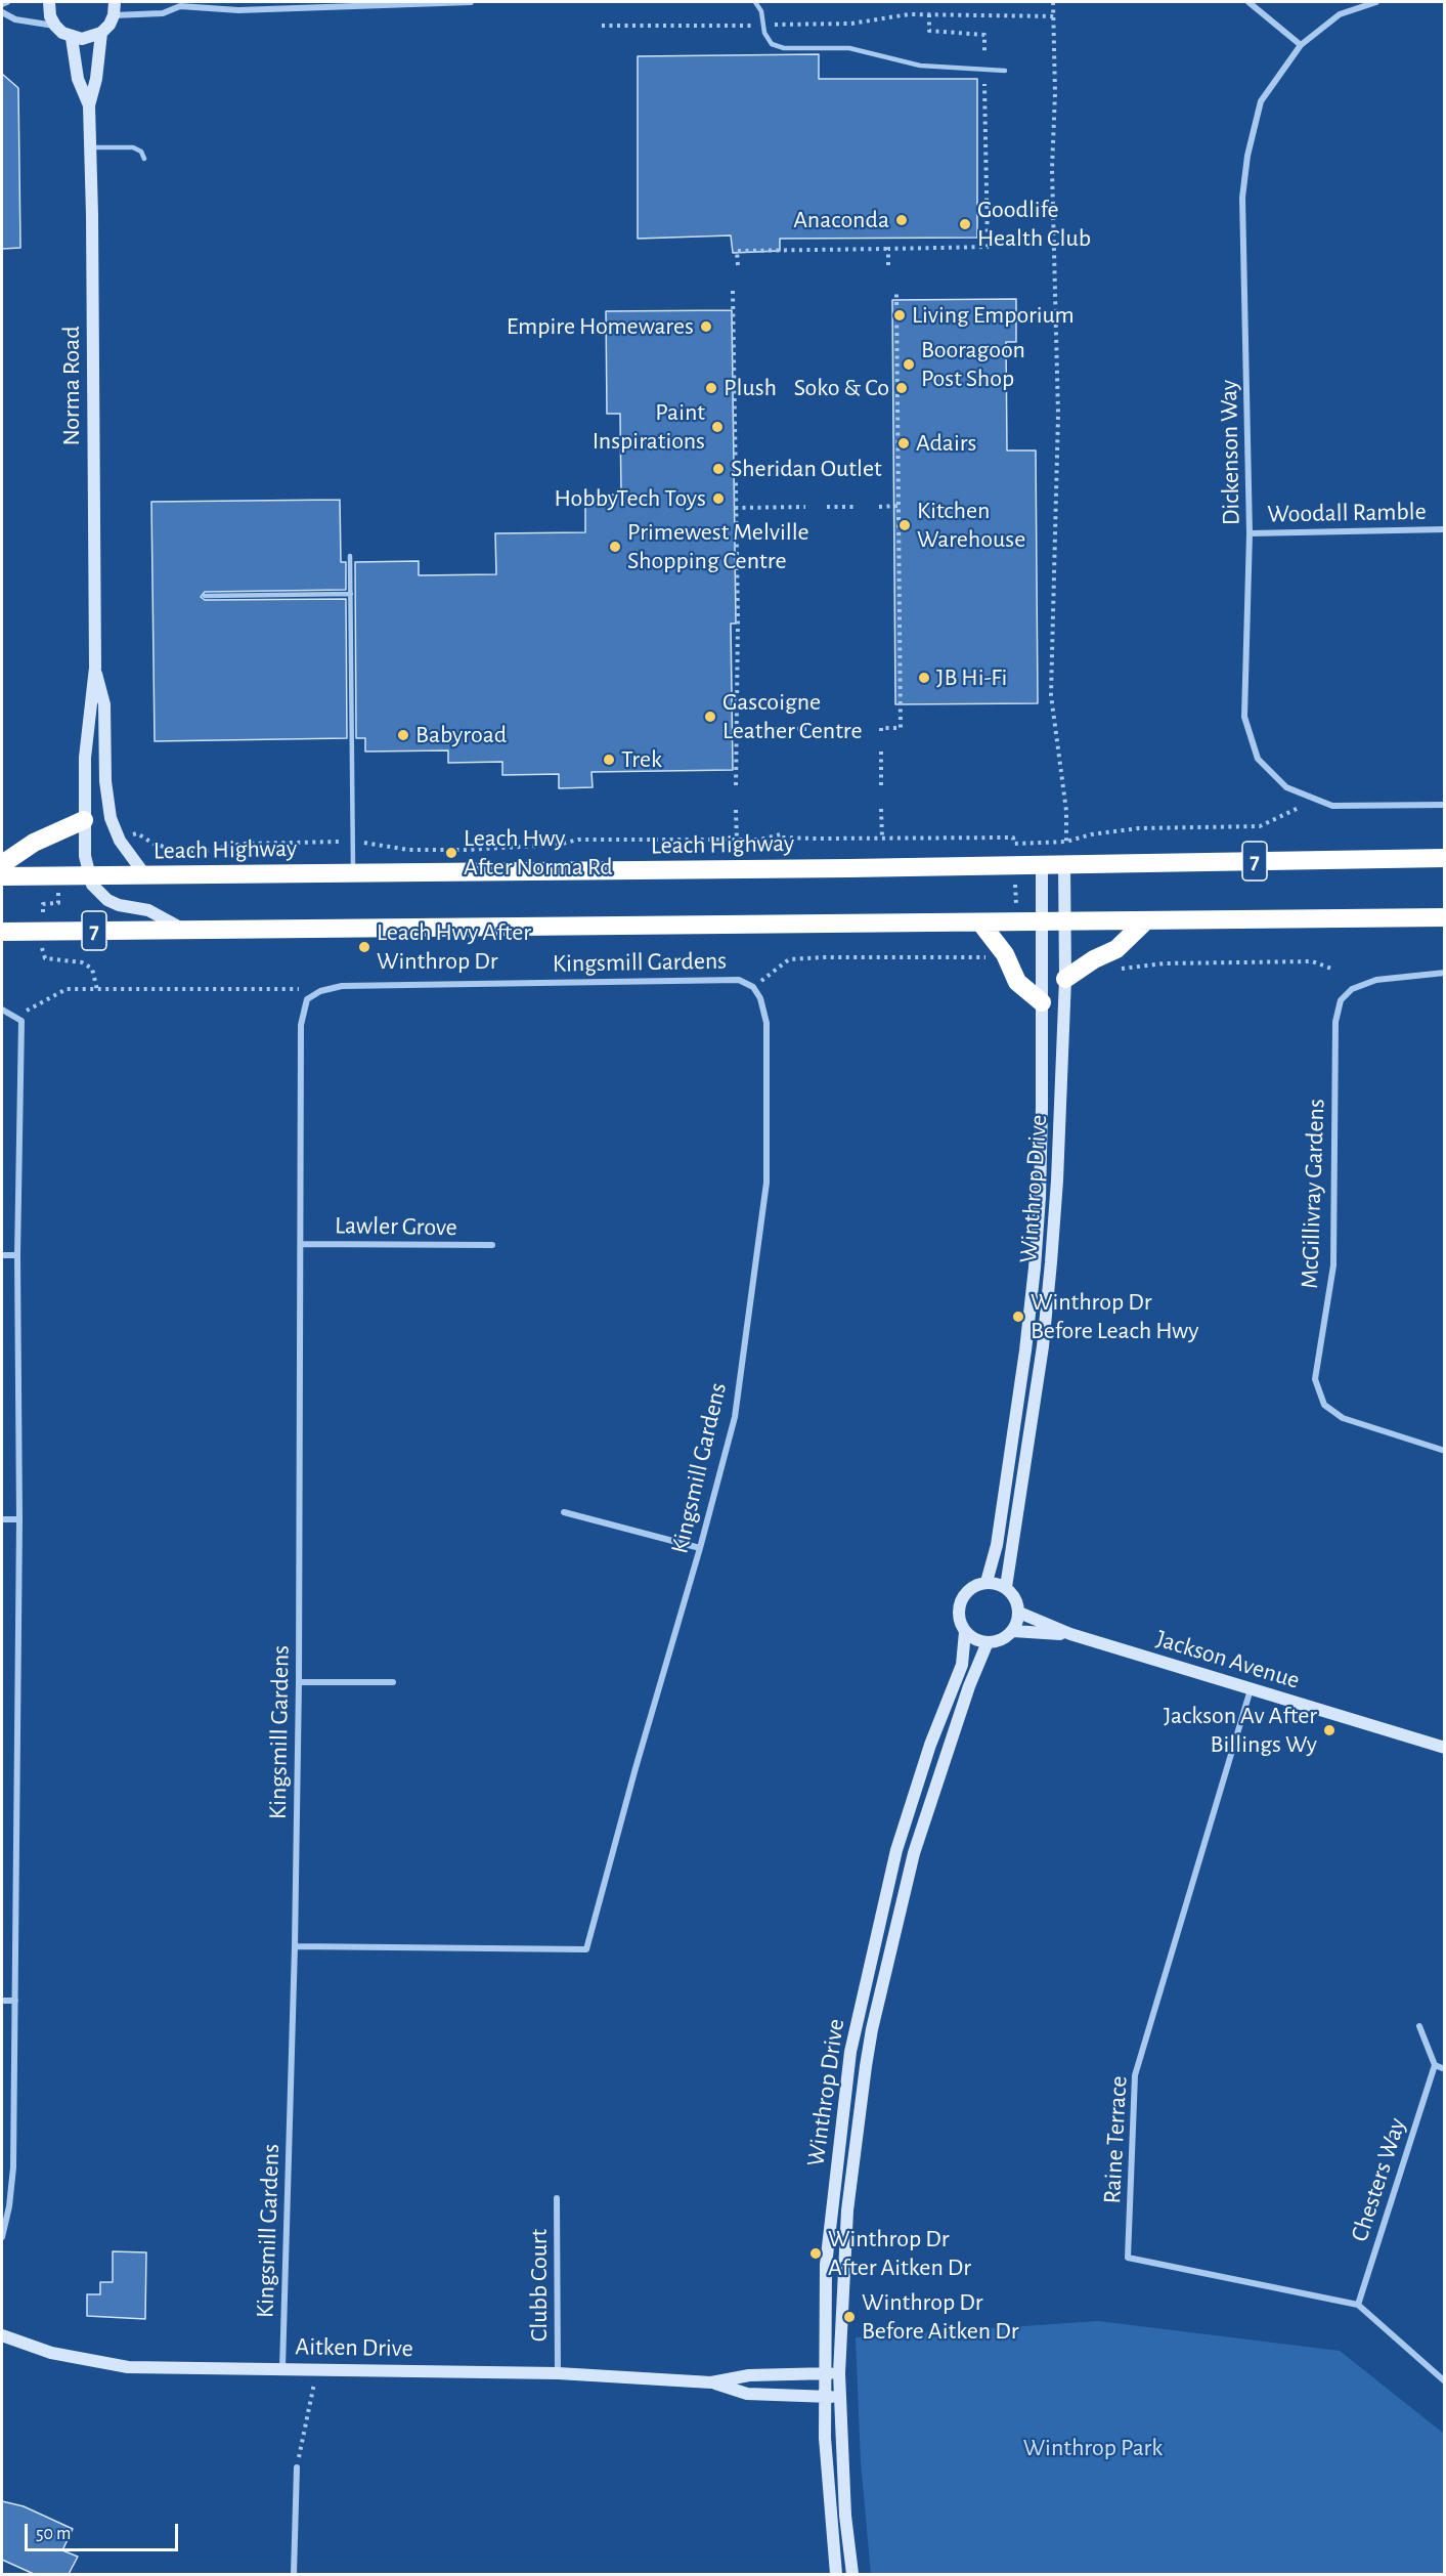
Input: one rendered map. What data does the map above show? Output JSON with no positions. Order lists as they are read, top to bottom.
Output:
{
  "streets": {
    "highway": ["Leach Highway", "7"],
    "street": [
      "Norma Road",
      "Dickenson Way",
      "Woodall Ramble",
      "Kingsmill Gardens",
      "Winthrop Drive",
      "McGillivray Gardens",
      "Lawler Grove",
      "Jackson Avenue",
      "Raine Terrace",
      "Chesters Way",
      "Clubb Court",
      "Aitken Drive"
    ]
  },
  "crossings": [
    ["Norma Road", "Leach Highway"],
    ["Dickenson Way", "Woodall Ramble"],
    ["Leach Highway", "Winthrop Drive"],
    ["7", "Winthrop Drive"],
    ["Kingsmill Gardens", "Lawler Grove"],
    ["Kingsmill Gardens", "Aitken Drive"],
    ["Winthrop Drive", "Jackson Avenue"],
    ["Winthrop Drive", "Aitken Drive"],
    ["Jackson Avenue", "Raine Terrace"],
    ["Raine Terrace", "Chesters Way"],
    ["Clubb Court", "Aitken Drive"]
  ],
  "parks": ["Winthrop Park"],
  "places": [
    "Anaconda",
    "Goodlife Health Club",
    "Living Emporium",
    "Empire Homewares",
    "Booragoon Post Shop",
    "Plush",
    "Soko & Co",
    "Paint Inspirations",
    "Adairs",
    "Sheridan Outlet",
    "HobbyTech Toys",
    "Kitchen Warehouse",
    "Primewest Melville Shopping Centre",
    "JB Hi-Fi",
    "Gascoigne Leather Centre",
    "Babyroad",
    "Trek",
    "Leach Hwy After Norma Rd",
    "Leach Hwy After Winthrop Dr",
    "Winthrop Dr Before Leach Hwy",
    "Jackson Av After Billings Wy",
    "Winthrop Dr After Aitken Dr",
    "Winthrop Dr Before Aitken Dr"
  ],
  "scale_bar": "50 m"
}
